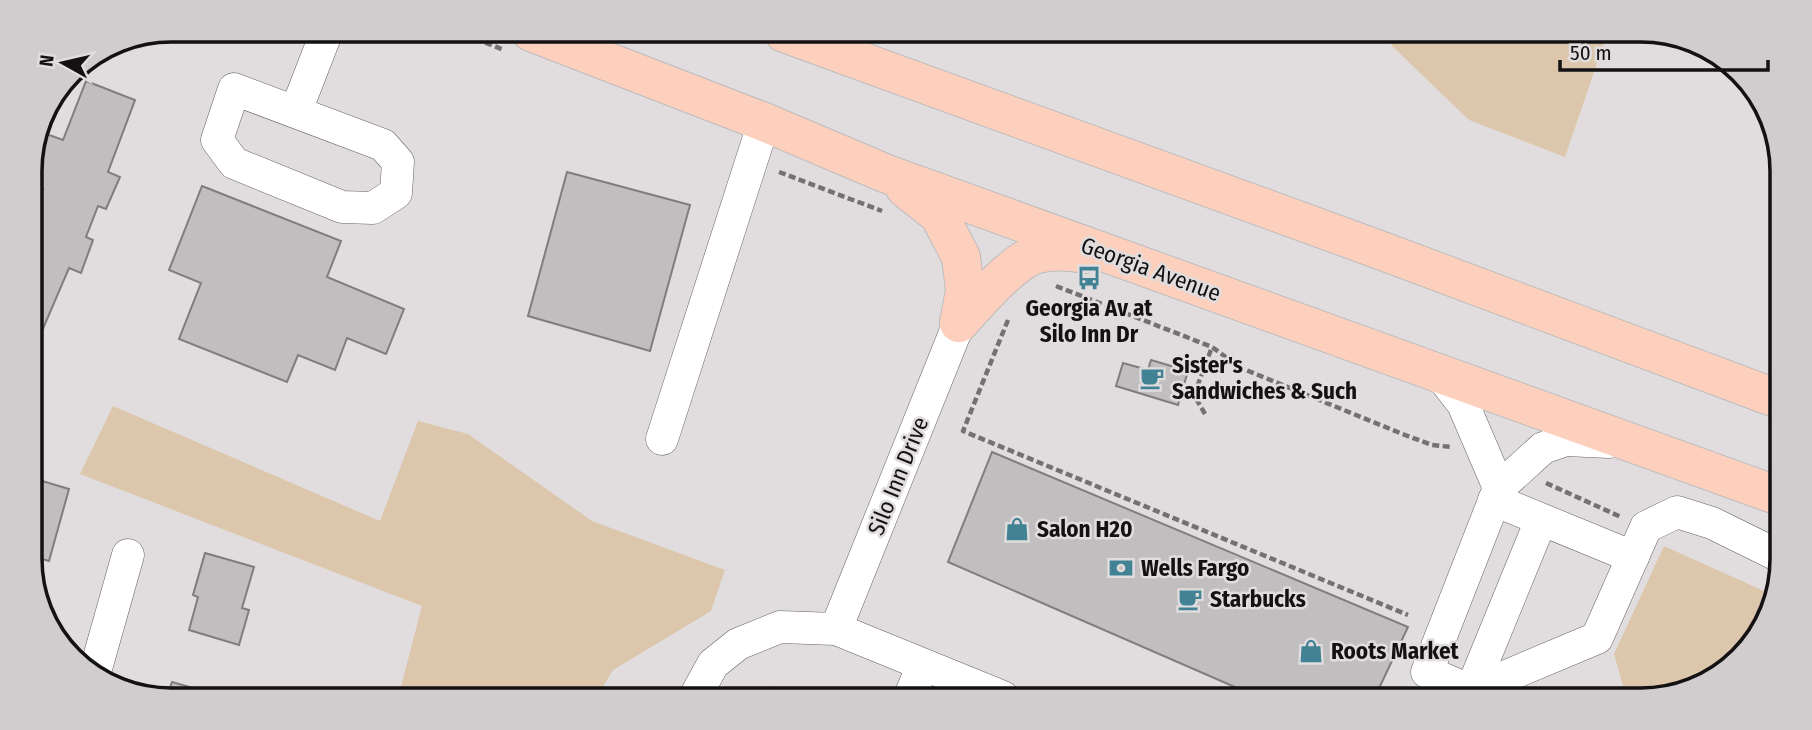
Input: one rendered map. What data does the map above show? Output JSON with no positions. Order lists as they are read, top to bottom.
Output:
{
  "streets": {
    "main road": ["Georgia Avenue"],
    "street": ["Silo Inn Drive"]
  },
  "places": {
    "bus stop": ["Georgia Av at Silo Inn Dr"],
    "cafe": ["Sister's Sandwiches & Such", "Starbucks"],
    "shop": ["Salon H20", "Roots Market"],
    "bank": ["Wells Fargo"]
  },
  "scale_bar": "50 m",
  "north": "left"
}
